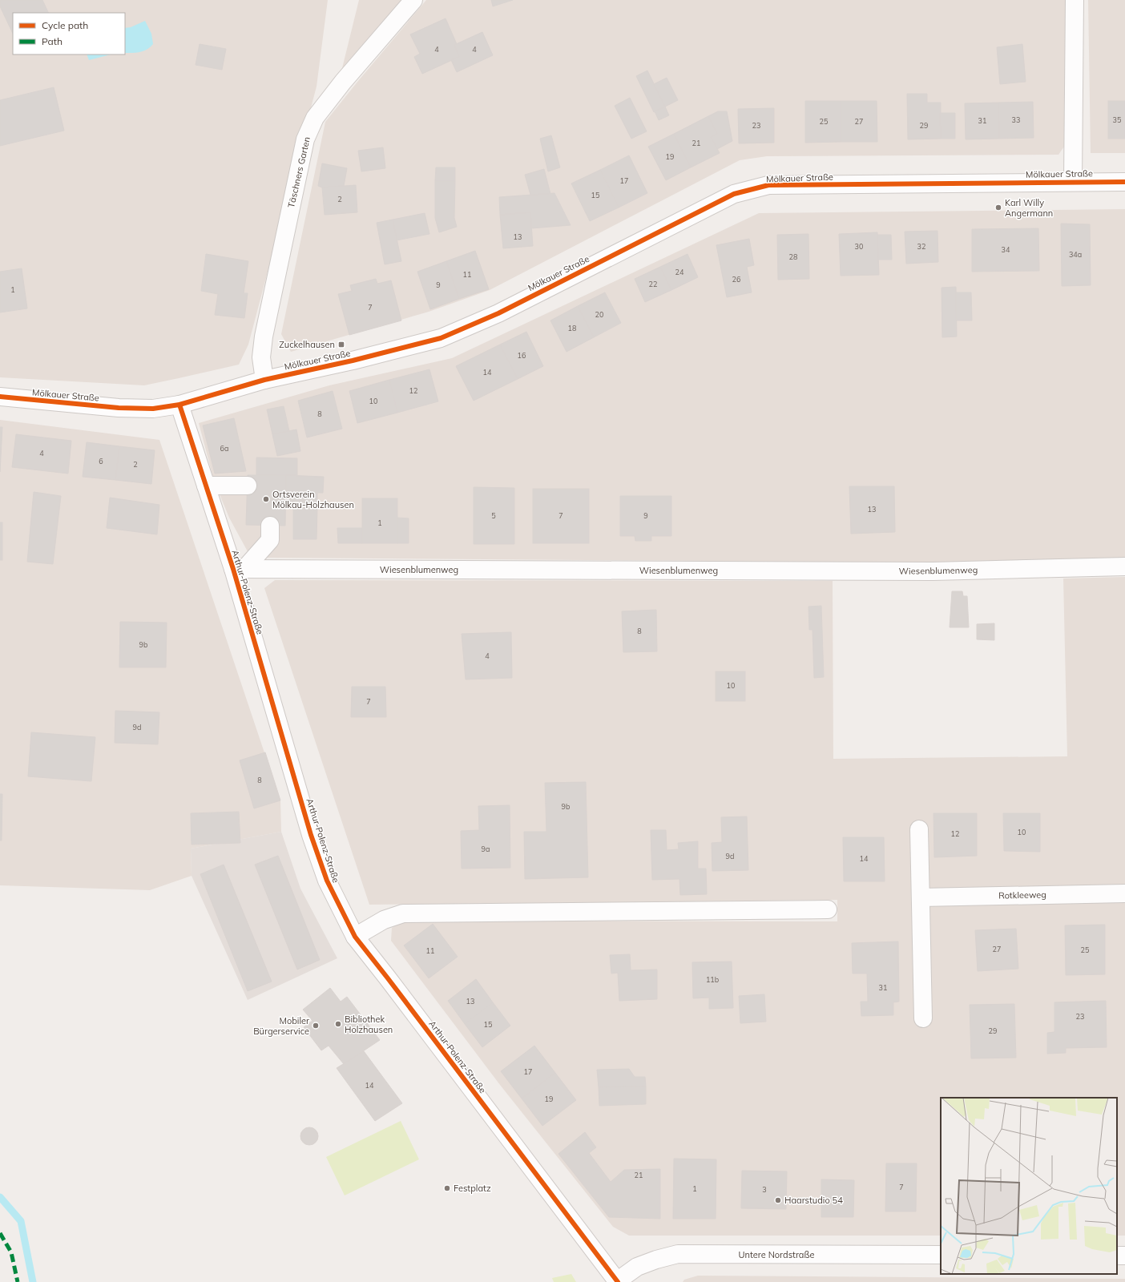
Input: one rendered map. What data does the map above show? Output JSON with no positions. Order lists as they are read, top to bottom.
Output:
{
  "streets": {
    "street": [
      "Täschners Garten",
      "Mölkauer Straße",
      "Wiesenblumenweg",
      "Arthur-Polenz-Straße",
      "Rotkleeweg",
      "Untere Nordstraße"
    ]
  },
  "crossings": [
    ["Täschners Garten", "Mölkauer Straße"],
    ["Mölkauer Straße", "Arthur-Polenz-Straße"],
    ["Wiesenblumenweg", "Arthur-Polenz-Straße"],
    ["Arthur-Polenz-Straße", "Untere Nordstraße"]
  ],
  "places": {
    "other": [
      "Karl Willy Angermann",
      "Ortsverein Mölkau-Holzhausen",
      "Bibliothek Holzhausen",
      "Mobiler Bürgerservice",
      "Festplatz",
      "Haarstudio 54"
    ],
    "transit": ["Zuckelhausen"]
  },
  "house_numbers": [
    "4",
    "4",
    "33",
    "35",
    "31",
    "25",
    "27",
    "23",
    "29",
    "21",
    "19",
    "17",
    "15",
    "2",
    "13",
    "30",
    "32",
    "34",
    "34a",
    "28",
    "24",
    "11",
    "26",
    "22",
    "9",
    "1",
    "7",
    "20",
    "18",
    "16",
    "14",
    "12",
    "10",
    "8",
    "6a",
    "4",
    "6",
    "2",
    "13",
    "5",
    "7",
    "9",
    "1",
    "8",
    "9b",
    "4",
    "10",
    "7",
    "9d",
    "8",
    "9b",
    "10",
    "12",
    "9a",
    "9d",
    "14",
    "27",
    "25",
    "11",
    "11b",
    "31",
    "13",
    "23",
    "15",
    "29",
    "17",
    "14",
    "19",
    "21",
    "7",
    "1",
    "3"
  ],
  "legend": ["Cycle path", "Path"]
}
